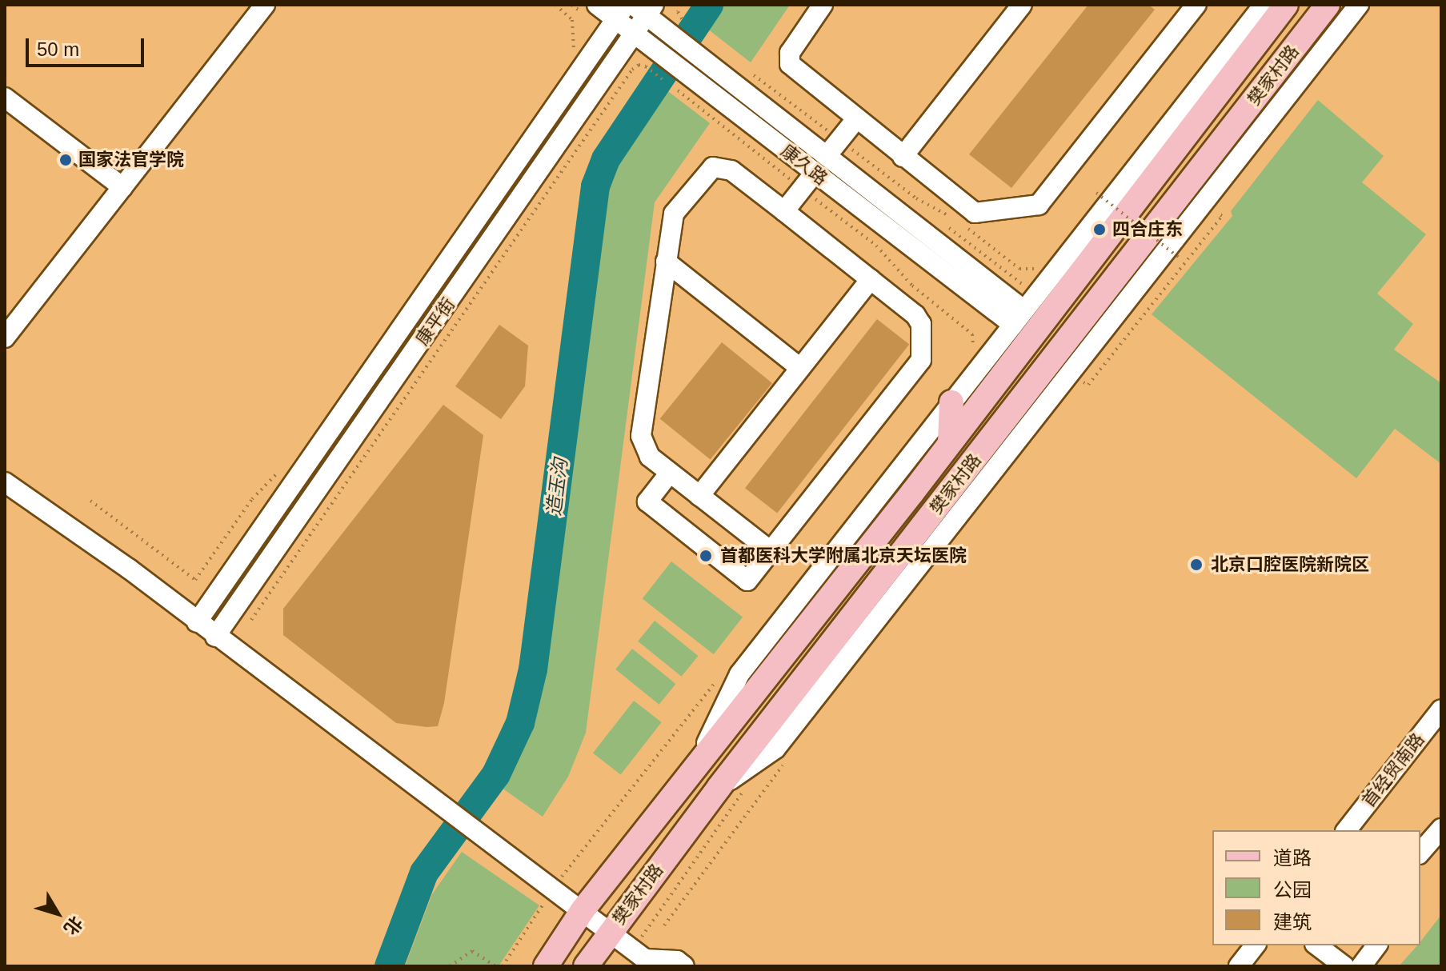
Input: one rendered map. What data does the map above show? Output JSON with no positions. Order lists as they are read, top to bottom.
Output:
{
  "streets": {
    "main road": ["樊家村路"],
    "street": ["康久路", "康平街", "首经贸南路"]
  },
  "crossings": [
    ["康久路", "康平街"]
  ],
  "water": ["造玉沟"],
  "places": [
    "国家法官学院",
    "四合庄东",
    "首都医科大学附属北京天坛医院",
    "北京口腔医院新院区"
  ],
  "legend": ["道路", "公园", "建筑"],
  "scale_bar": "50 m",
  "north": "bottom right"
}
